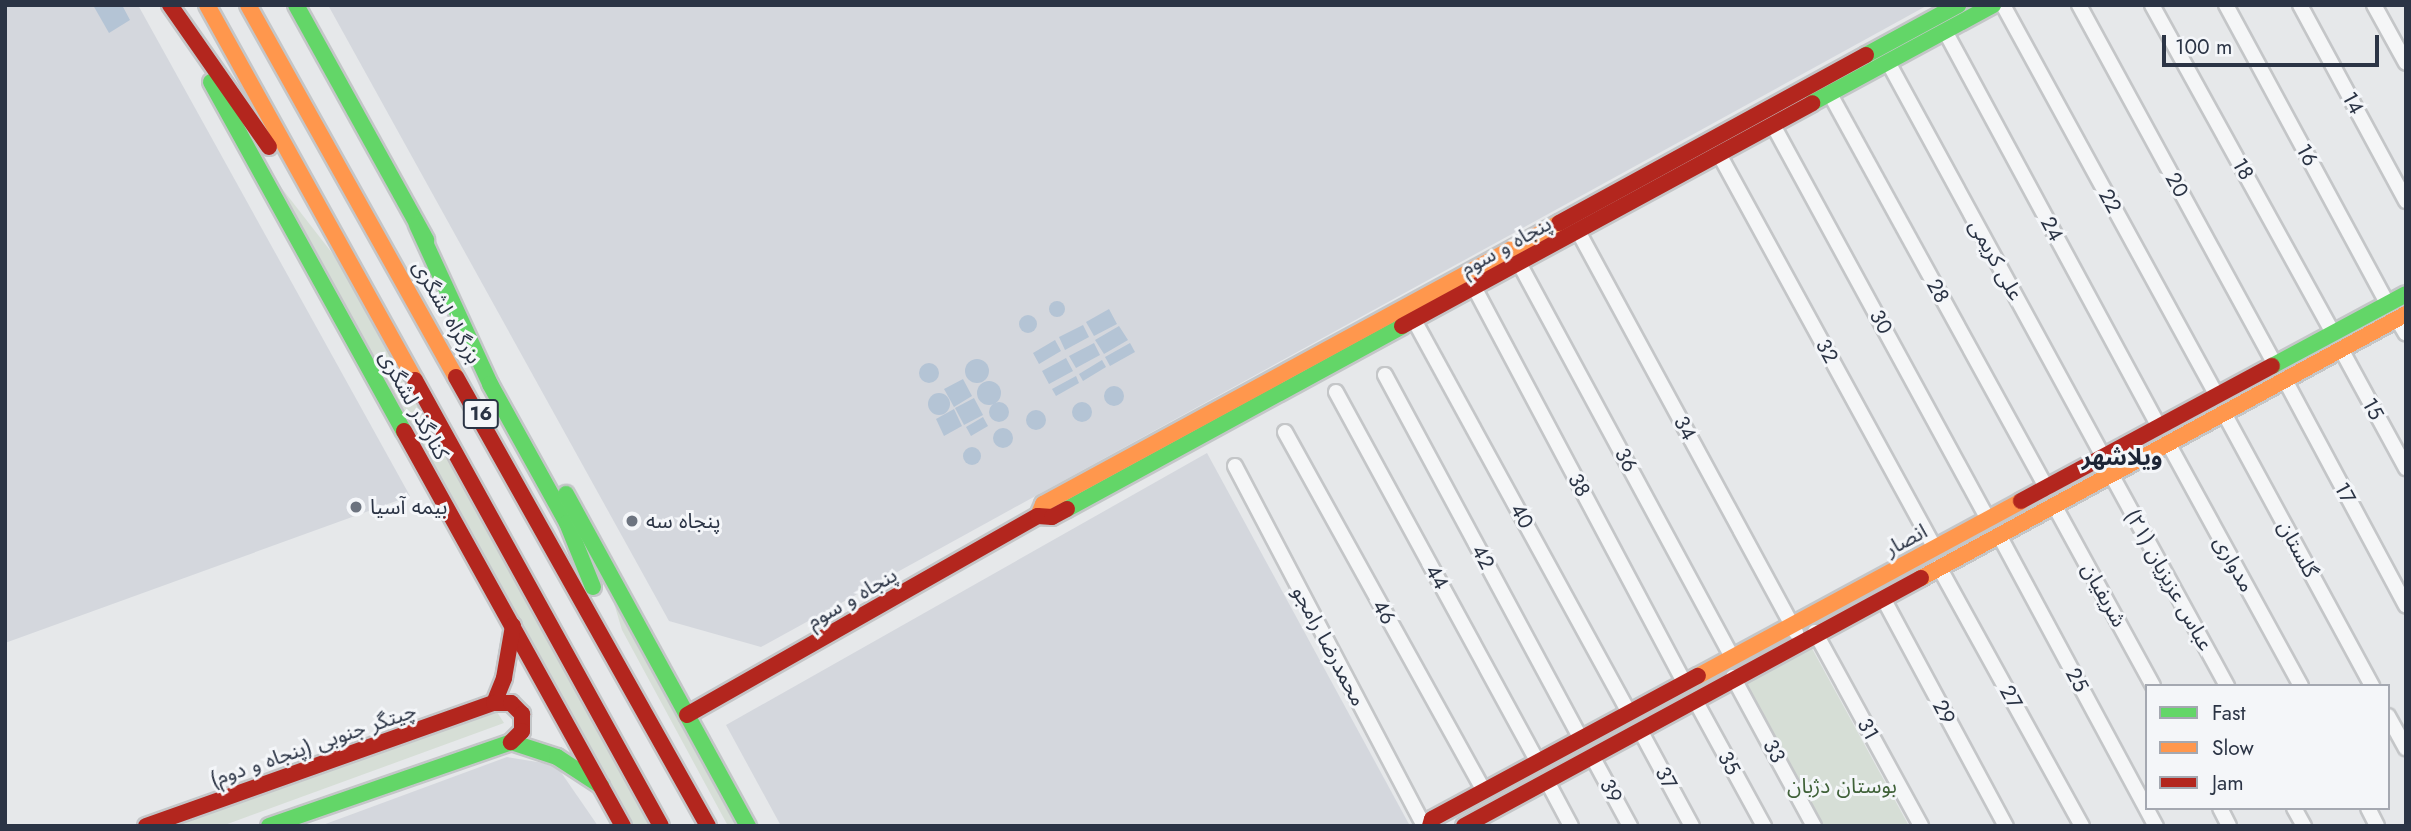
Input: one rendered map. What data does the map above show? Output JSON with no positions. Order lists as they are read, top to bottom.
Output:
{
  "streets": {
    "main road": [
      "16",
      "پنجاه و سوم",
      "بزرگراه لشگری",
      "کنارگذر لشگری",
      "انصار",
      "چیتگر جنوبی (پنجاه و دوم)"
    ],
    "street": [
      "14",
      "18",
      "20",
      "22",
      "24",
      "علی کریمی",
      "28",
      "30",
      "32",
      "15",
      "34",
      "36",
      "38",
      "17",
      "40",
      "گلستان",
      "42",
      "مدواری",
      "44",
      "عباس عزیزیان (۲۱)",
      "شریفیان",
      "46",
      "محمدرضا رامجو",
      "25",
      "27",
      "29",
      "31",
      "33",
      "35",
      "37",
      "39"
    ]
  },
  "crossings": [
    ["16", "انصار"],
    ["18", "انصار"],
    ["20", "انصار"],
    ["22", "انصار"],
    ["24", "پنجاه و سوم"],
    ["24", "انصار"],
    ["پنجاه و سوم", "علی کریمی"],
    ["پنجاه و سوم", "28"],
    ["پنجاه و سوم", "30"],
    ["پنجاه و سوم", "32"],
    ["پنجاه و سوم", "34"],
    ["پنجاه و سوم", "36"],
    ["پنجاه و سوم", "38"],
    ["پنجاه و سوم", "40"],
    ["علی کریمی", "انصار"],
    ["28", "انصار"],
    ["30", "انصار"],
    ["32", "انصار"],
    ["15", "انصار"],
    ["34", "انصار"],
    ["36", "انصار"],
    ["38", "انصار"],
    ["17", "انصار"],
    ["40", "انصار"],
    ["انصار", "گلستان"],
    ["انصار", "42"],
    ["انصار", "مدواری"],
    ["انصار", "44"],
    ["انصار", "عباس عزیزیان (۲۱)"],
    ["انصار", "شریفیان"],
    ["انصار", "46"],
    ["انصار", "25"],
    ["انصار", "27"],
    ["انصار", "29"],
    ["انصار", "31"],
    ["انصار", "33"],
    ["انصار", "35"],
    ["انصار", "37"],
    ["انصار", "39"]
  ],
  "districts": ["ویلاشهر"],
  "parks": ["بوستان دژبان"],
  "places": ["بیمه آسیا", "پنجاه سه"],
  "legend": ["Fast", "Slow", "Jam"],
  "scale_bar": "100 m"
}
